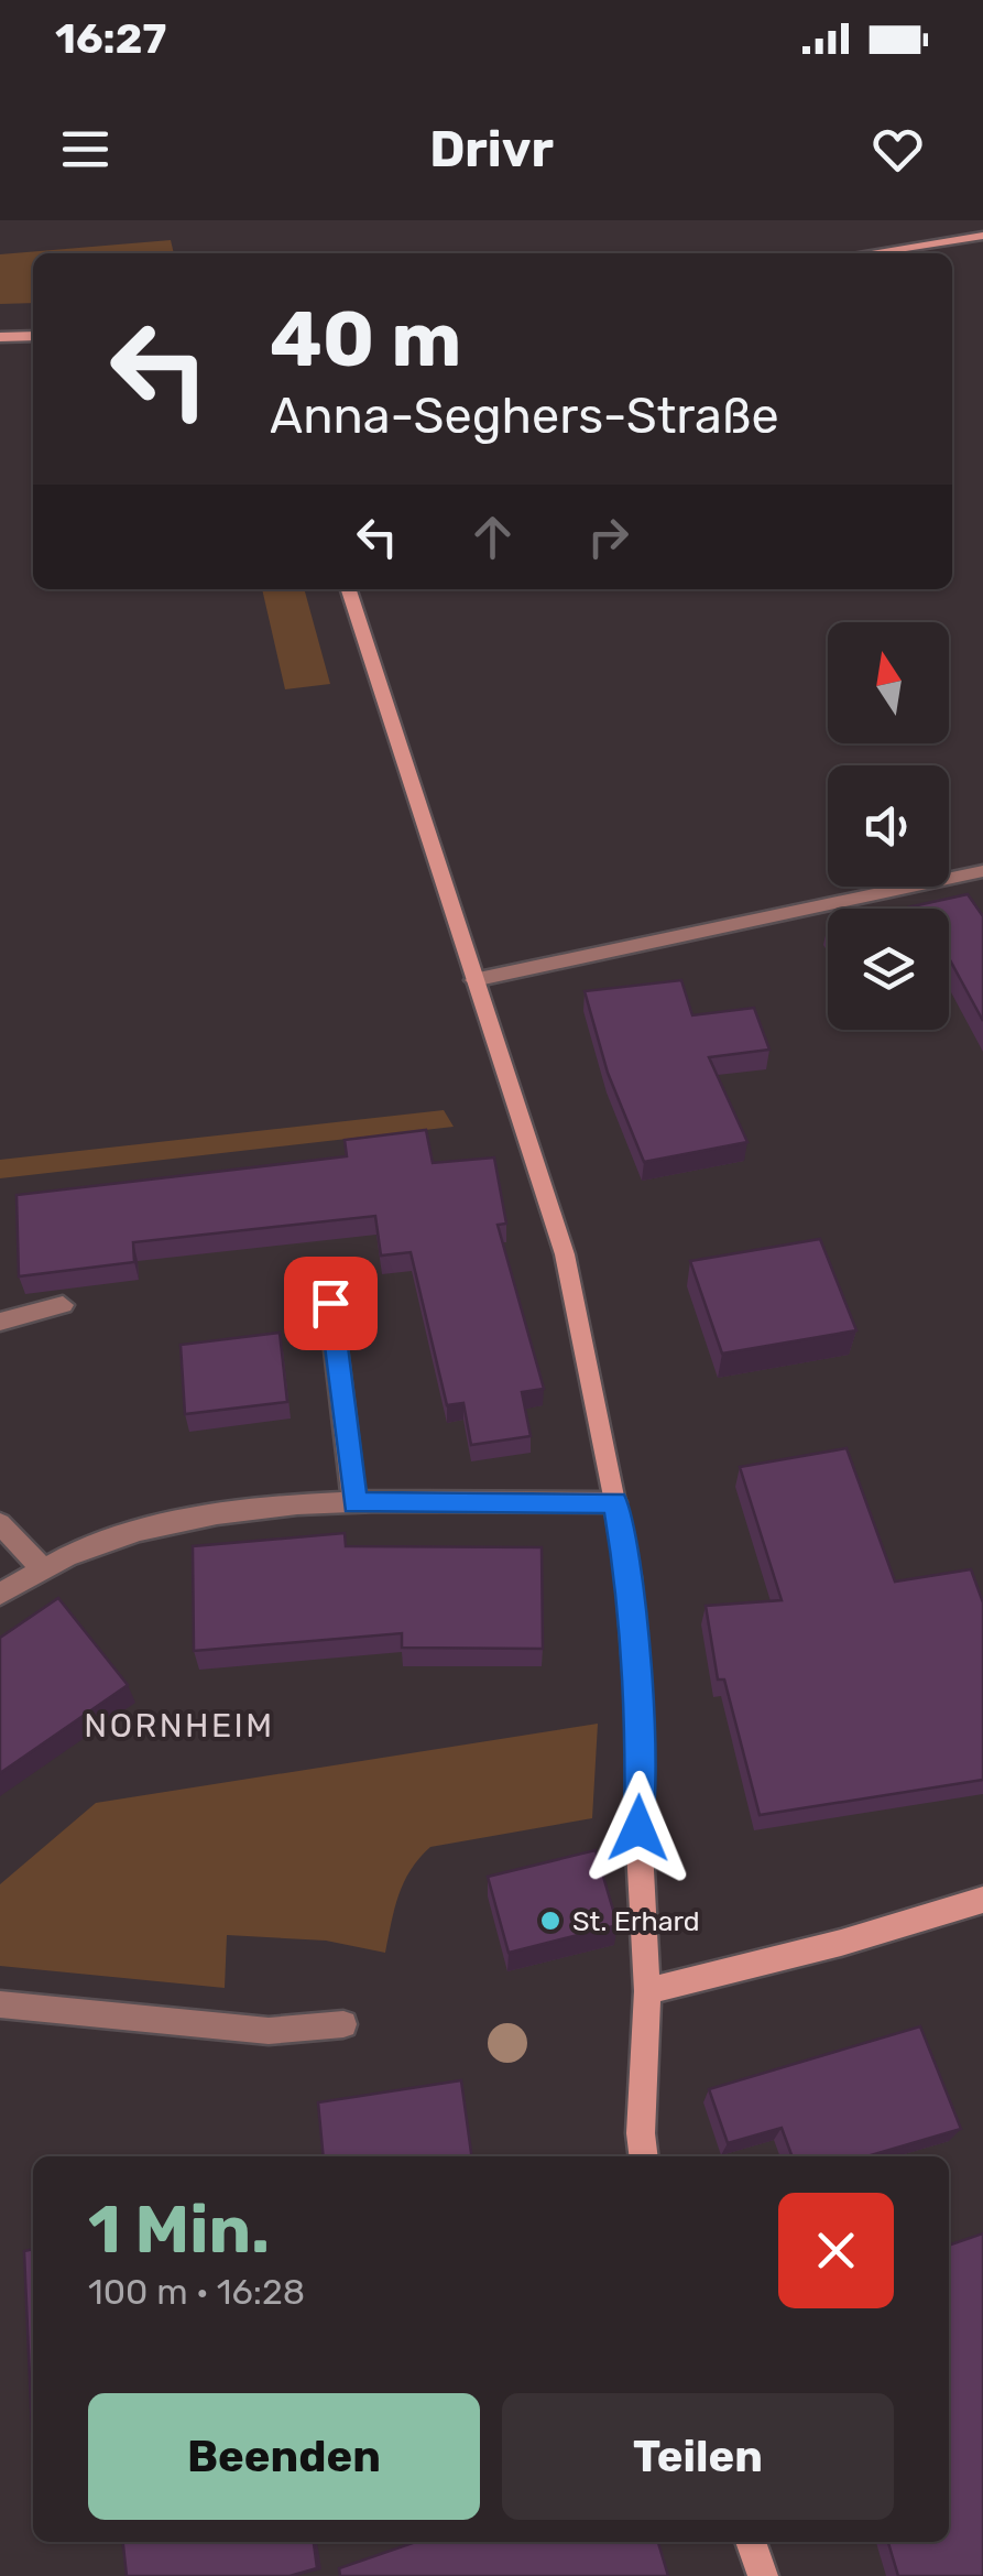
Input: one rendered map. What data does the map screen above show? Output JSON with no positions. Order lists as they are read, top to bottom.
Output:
{
  "districts": ["NORNHEIM"],
  "places": ["St. Erhard"],
  "north": "top",
  "page": {
    "status": "16:27",
    "header": "Drivr",
    "turn": ["40 m", "Anna-Seghers-Straße"],
    "heading": ["1 Min.", "100 m · 16:28"],
    "buttons": ["Beenden", "Teilen"]
  }
}
